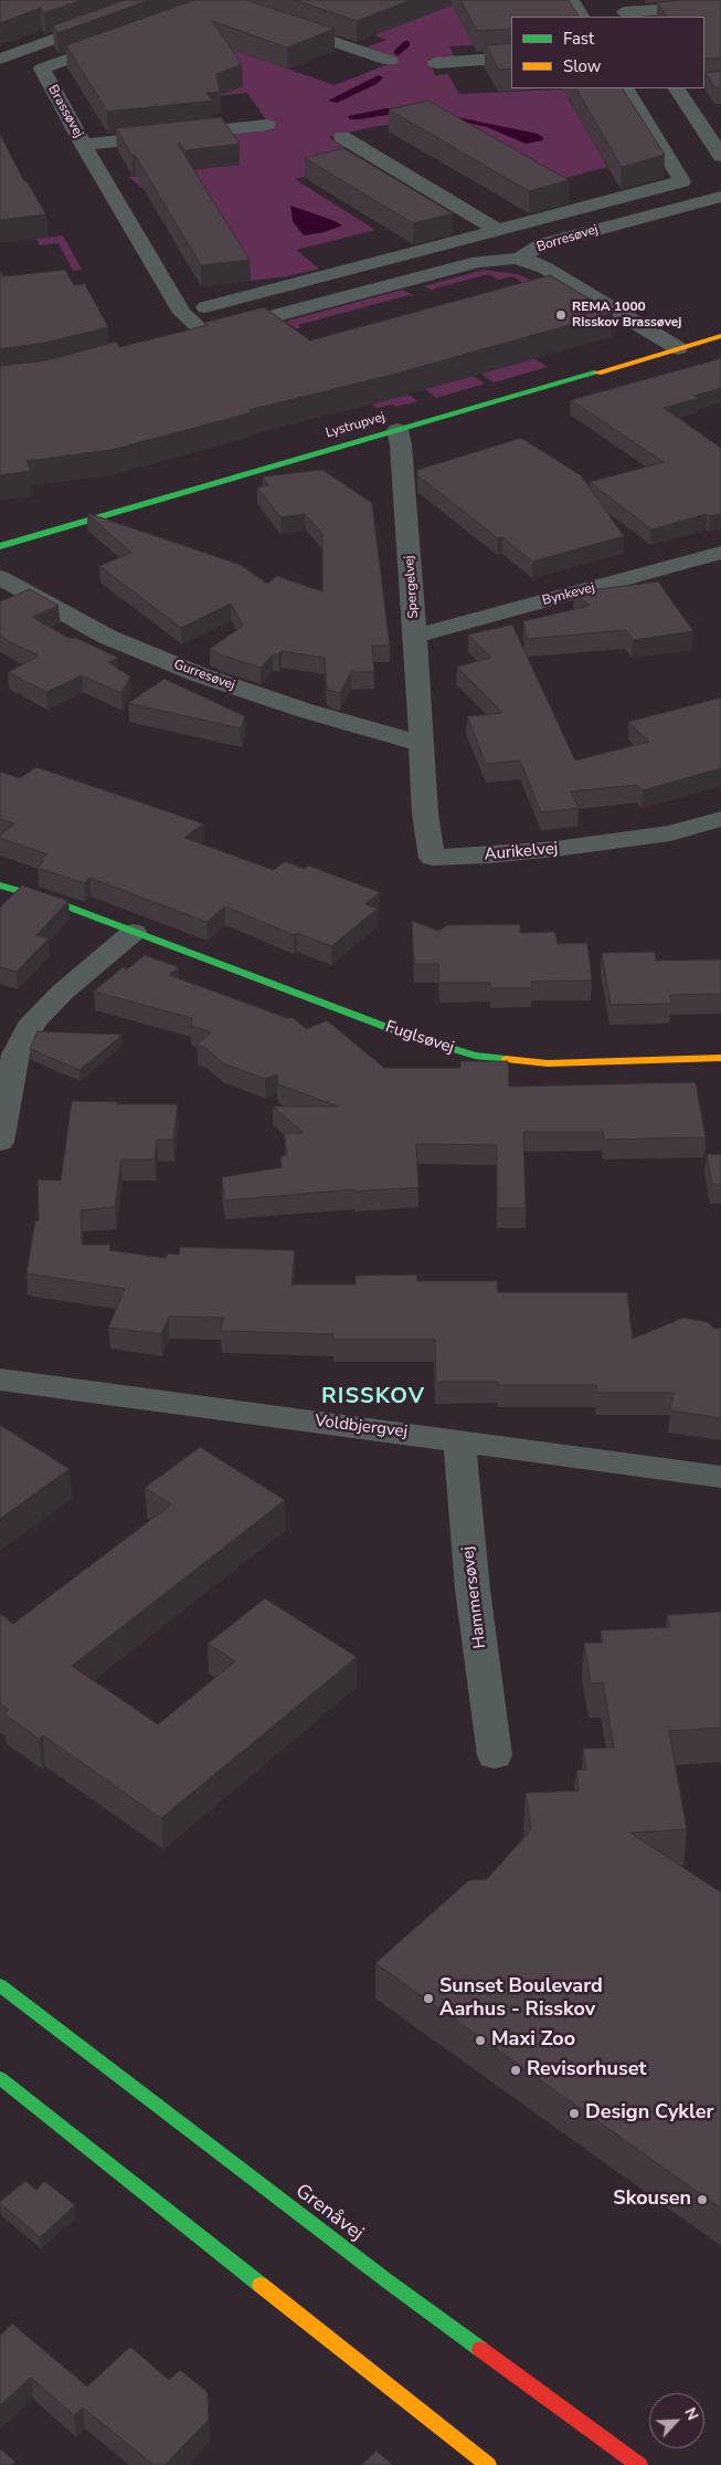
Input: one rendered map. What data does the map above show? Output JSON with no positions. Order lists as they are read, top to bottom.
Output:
{
  "streets": {
    "street": [
      "Brassøvej",
      "Borresøvej",
      "Lystrupvej",
      "Spergelvej",
      "Bynkevej",
      "Gurresøvej",
      "Aurikelvej",
      "Fuglsøvej",
      "Voldbjergvej",
      "Hammersøvej",
      "Grenåvej"
    ]
  },
  "crossings": [
    ["Brassøvej", "Borresøvej"],
    ["Borresøvej", "Lystrupvej"],
    ["Lystrupvej", "Spergelvej"],
    ["Spergelvej", "Bynkevej"],
    ["Spergelvej", "Gurresøvej"],
    ["Spergelvej", "Aurikelvej"],
    ["Gurresøvej", "Aurikelvej"],
    ["Voldbjergvej", "Hammersøvej"]
  ],
  "districts": ["RISSKOV"],
  "places": [
    "REMA 1000 Risskov Brassøvej",
    "Sunset Boulevard Aarhus - Risskov",
    "Maxi Zoo",
    "Revisorhuset",
    "Design Cykler",
    "Skousen"
  ],
  "legend": ["Fast", "Slow"],
  "north": "top right"
}
